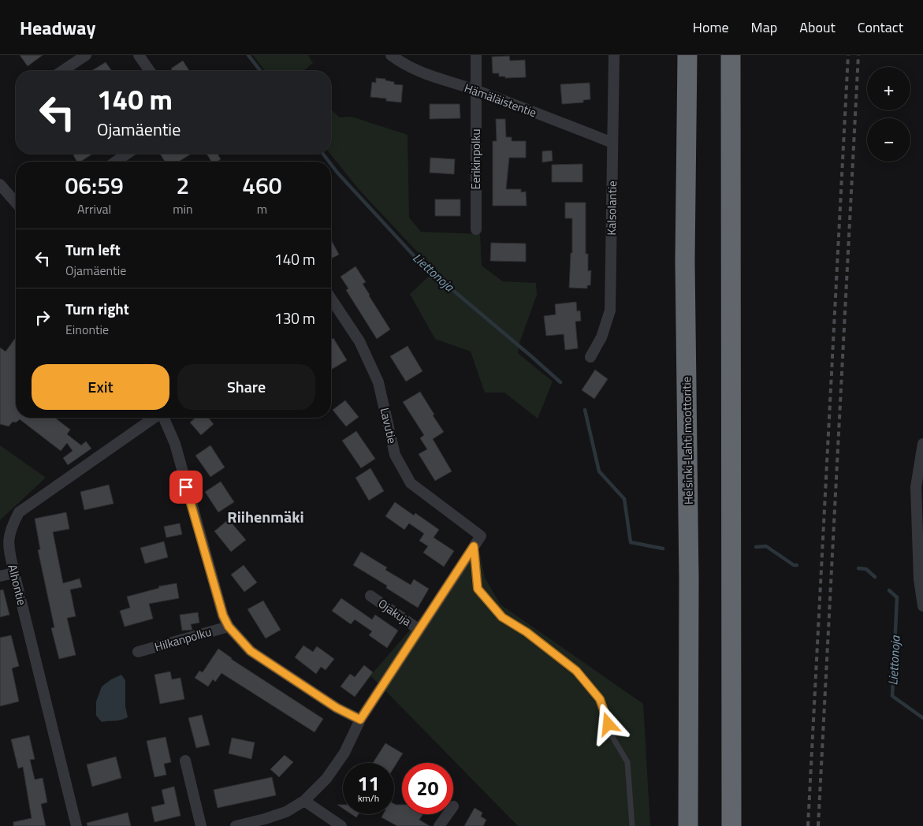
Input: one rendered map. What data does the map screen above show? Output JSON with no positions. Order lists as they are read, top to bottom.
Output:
{
  "streets": {
    "highway": ["Helsinki-Lahti moottoritie"],
    "street": [
      "Hämäläistentie",
      "Eerikinpolku",
      "Kalsolantie",
      "Lavutie",
      "Alhontie",
      "Ojakuja",
      "Hilkanpolku"
    ]
  },
  "crossings": [
    ["Hämäläistentie", "Eerikinpolku"],
    ["Hämäläistentie", "Kalsolantie"]
  ],
  "districts": ["Riihenmäki"],
  "water": ["Liettonoja"],
  "page": {
    "header": "Headway",
    "nav": [
      "Home",
      "Map",
      "About",
      "Contact"
    ],
    "map_buttons": ["+", "−"],
    "turn": ["140 m", "Ojamäentie"],
    "eta": [
      "06:59",
      "Arrival",
      "2",
      "min",
      "460",
      "m"
    ],
    "list": [
      {
        "name": "Turn left",
        "note": "Ojamäentie",
        "value": "140 m"
      },
      {
        "name": "Turn right",
        "note": "Einontie",
        "value": "130 m"
      }
    ],
    "buttons": ["Exit", "Share"],
    "speed": "11 km/h",
    "limit": "20"
  }
}
